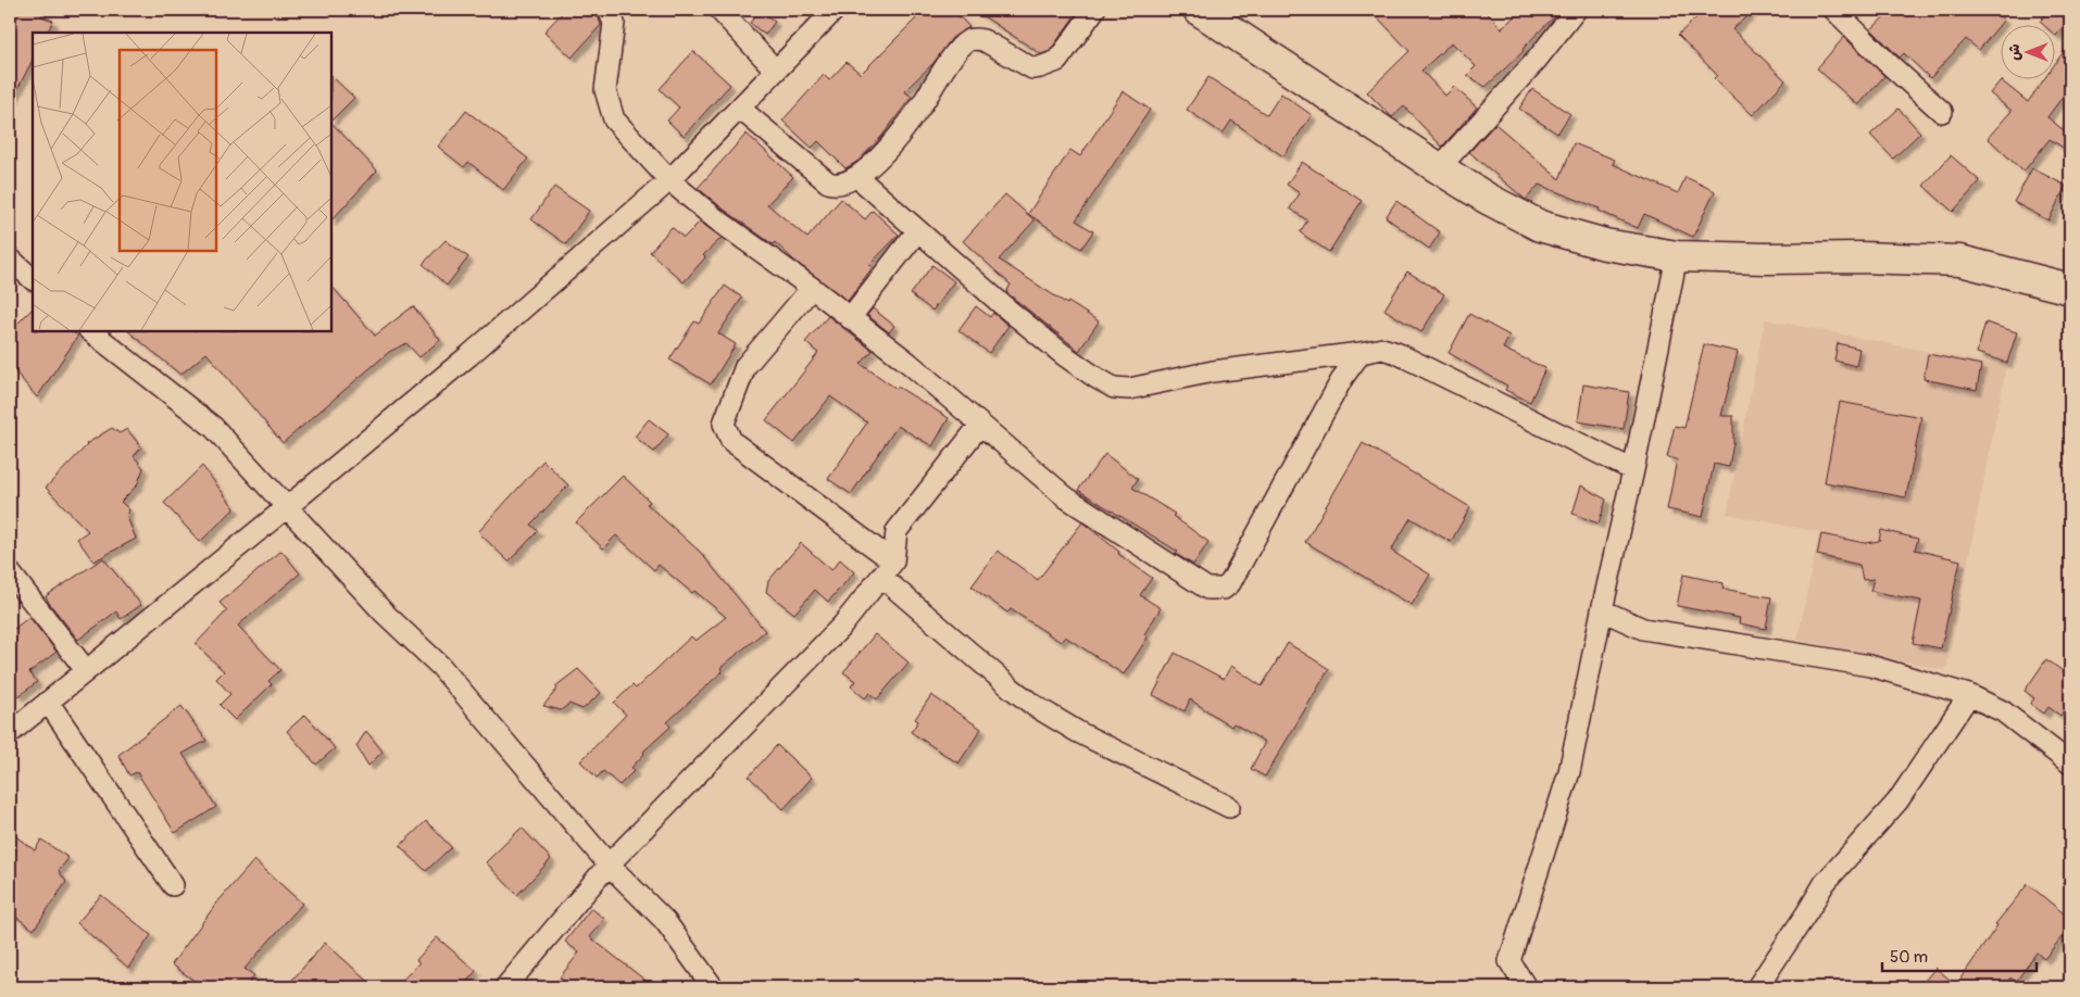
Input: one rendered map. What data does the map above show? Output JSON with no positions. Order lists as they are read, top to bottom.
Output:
{
  "scale_bar": "50 m",
  "north": "left"
}
